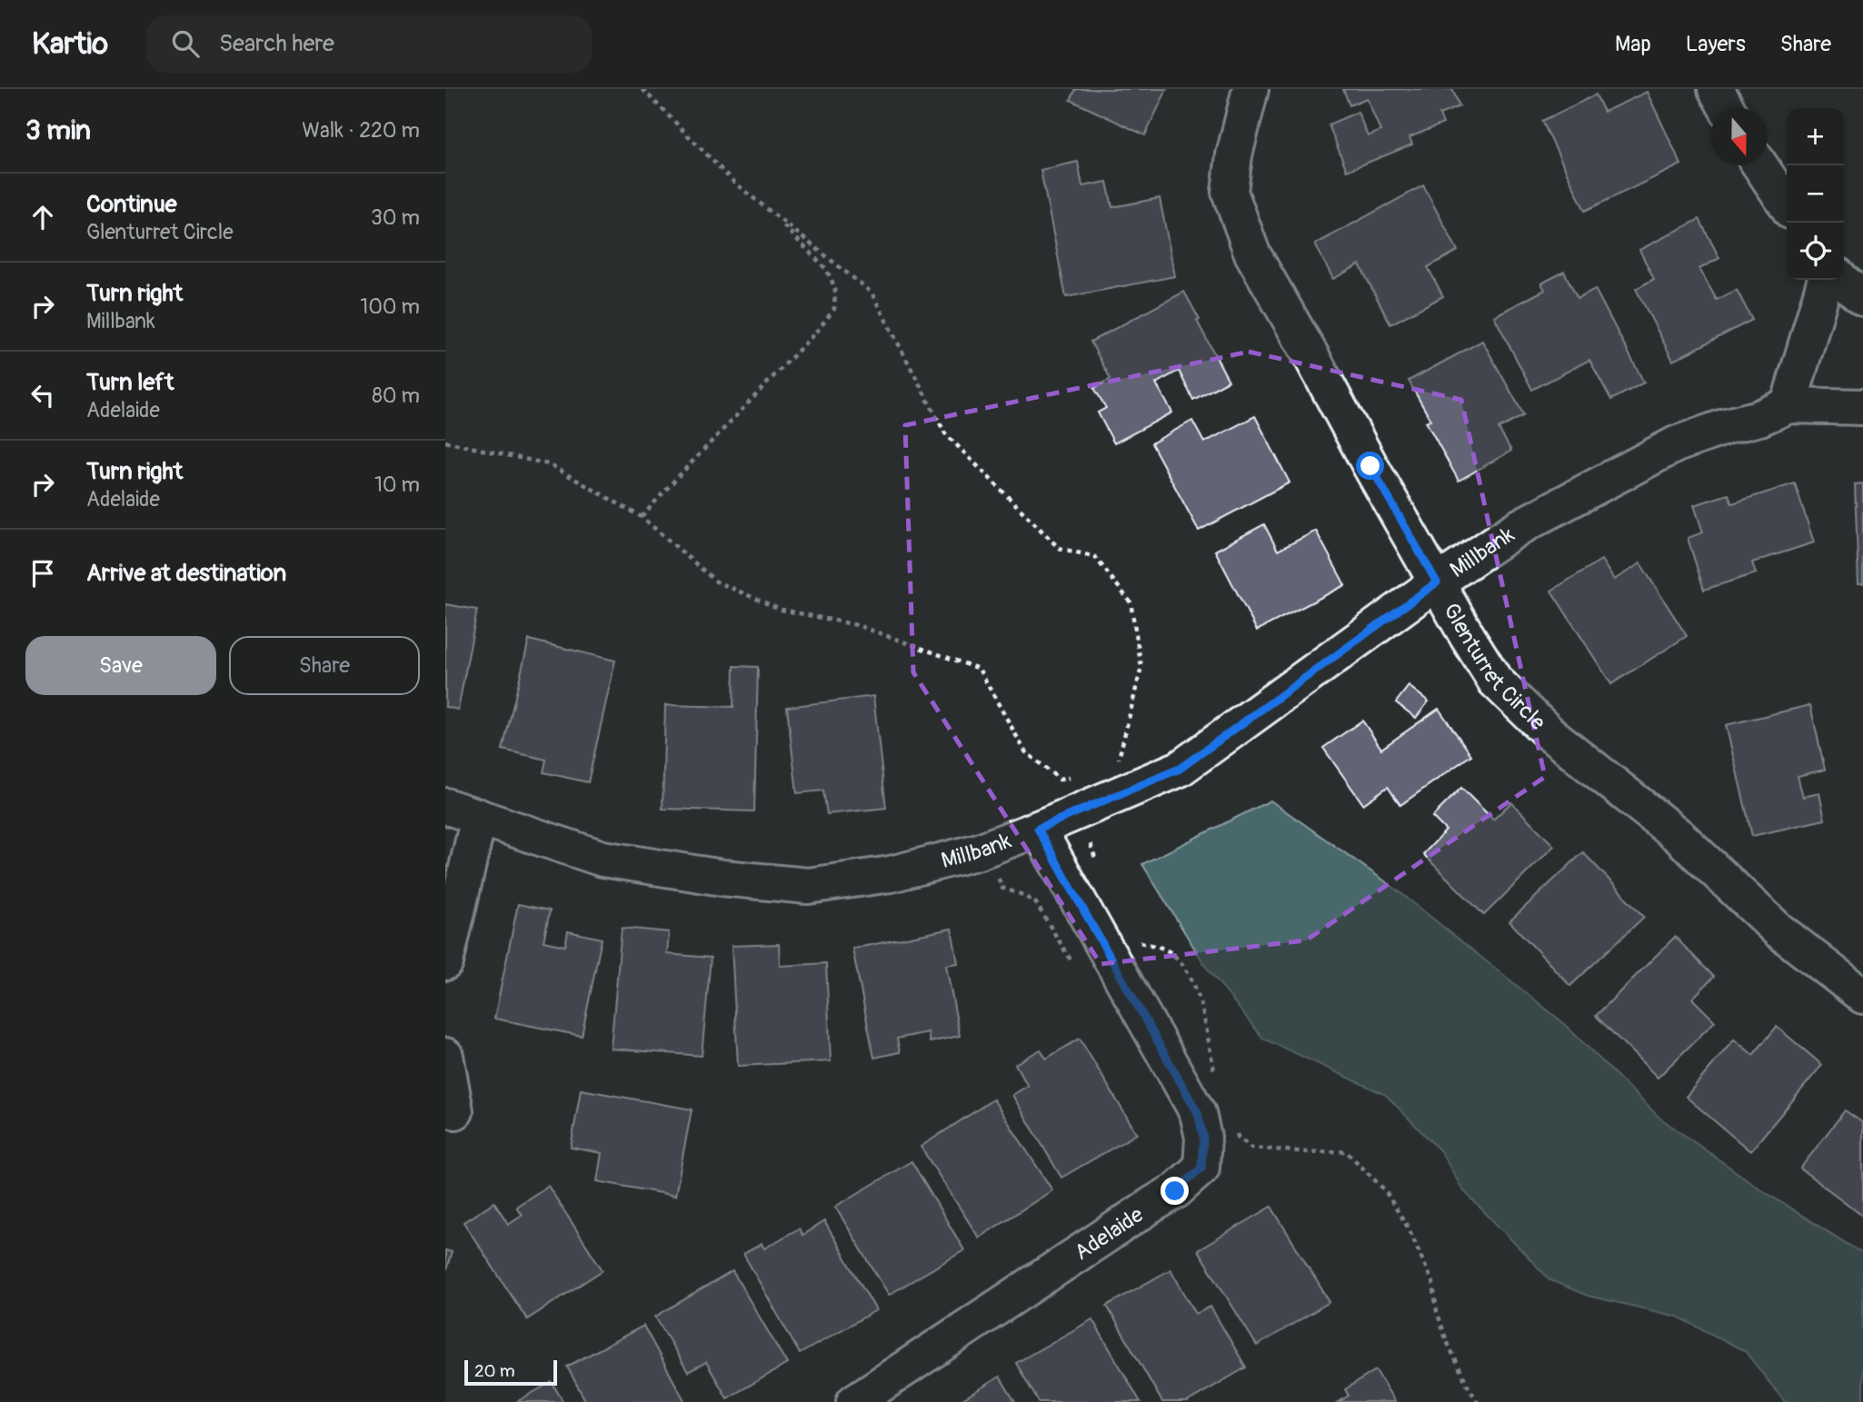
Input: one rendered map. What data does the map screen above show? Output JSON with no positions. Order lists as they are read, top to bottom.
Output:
{
  "streets": {
    "street": ["Millbank", "Glenturret Circle", "Adelaide"]
  },
  "crossings": [
    ["Millbank", "Glenturret Circle"],
    ["Millbank", "Adelaide"]
  ],
  "scale_bar": "20 m",
  "north": "bottom",
  "page": {
    "header": "Kartio",
    "search": "Search here",
    "nav": ["Map", "Layers", "Share"],
    "heading": ["3 min", "Walk · 220 m"],
    "map_buttons": ["+", "−"],
    "list": [
      ["Continue", "Glenturret Circle", "30 m"],
      ["Turn right", "Millbank", "100 m"],
      ["Turn left", "Adelaide", "80 m"],
      ["Turn right", "Adelaide", "10 m"],
      "Arrive at destination"
    ],
    "buttons": ["Save", "Share"],
    "scale": "20 m"
  }
}
